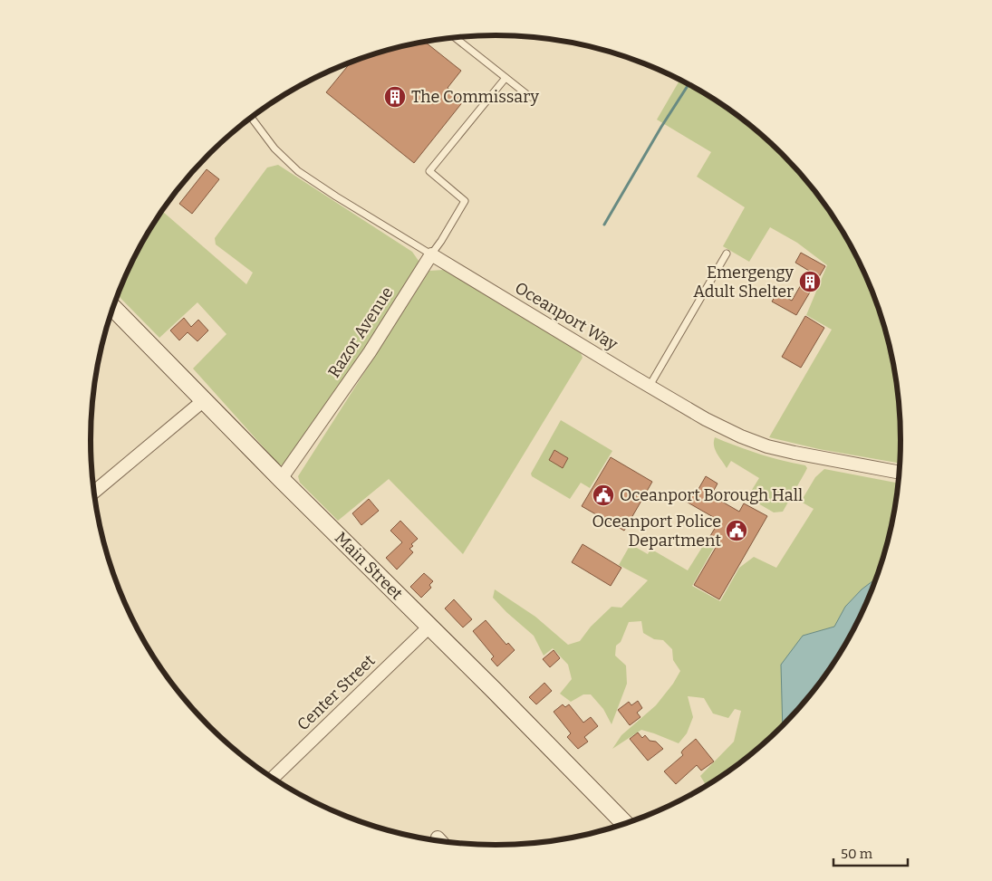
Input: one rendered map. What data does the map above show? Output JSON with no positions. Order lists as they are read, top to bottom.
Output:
{
  "streets": {
    "street": [
      "Oceanport Way",
      "Razor Avenue",
      "Main Street",
      "Center Street"
    ]
  },
  "crossings": [
    ["Oceanport Way", "Razor Avenue"],
    ["Razor Avenue", "Main Street"],
    ["Main Street", "Center Street"]
  ],
  "places": {
    "building": ["The Commissary", "Emergengy Adult Shelter"],
    "public building": ["Oceanport Borough Hall", "Oceanport Police Department"]
  },
  "scale_bar": "50 m"
}
